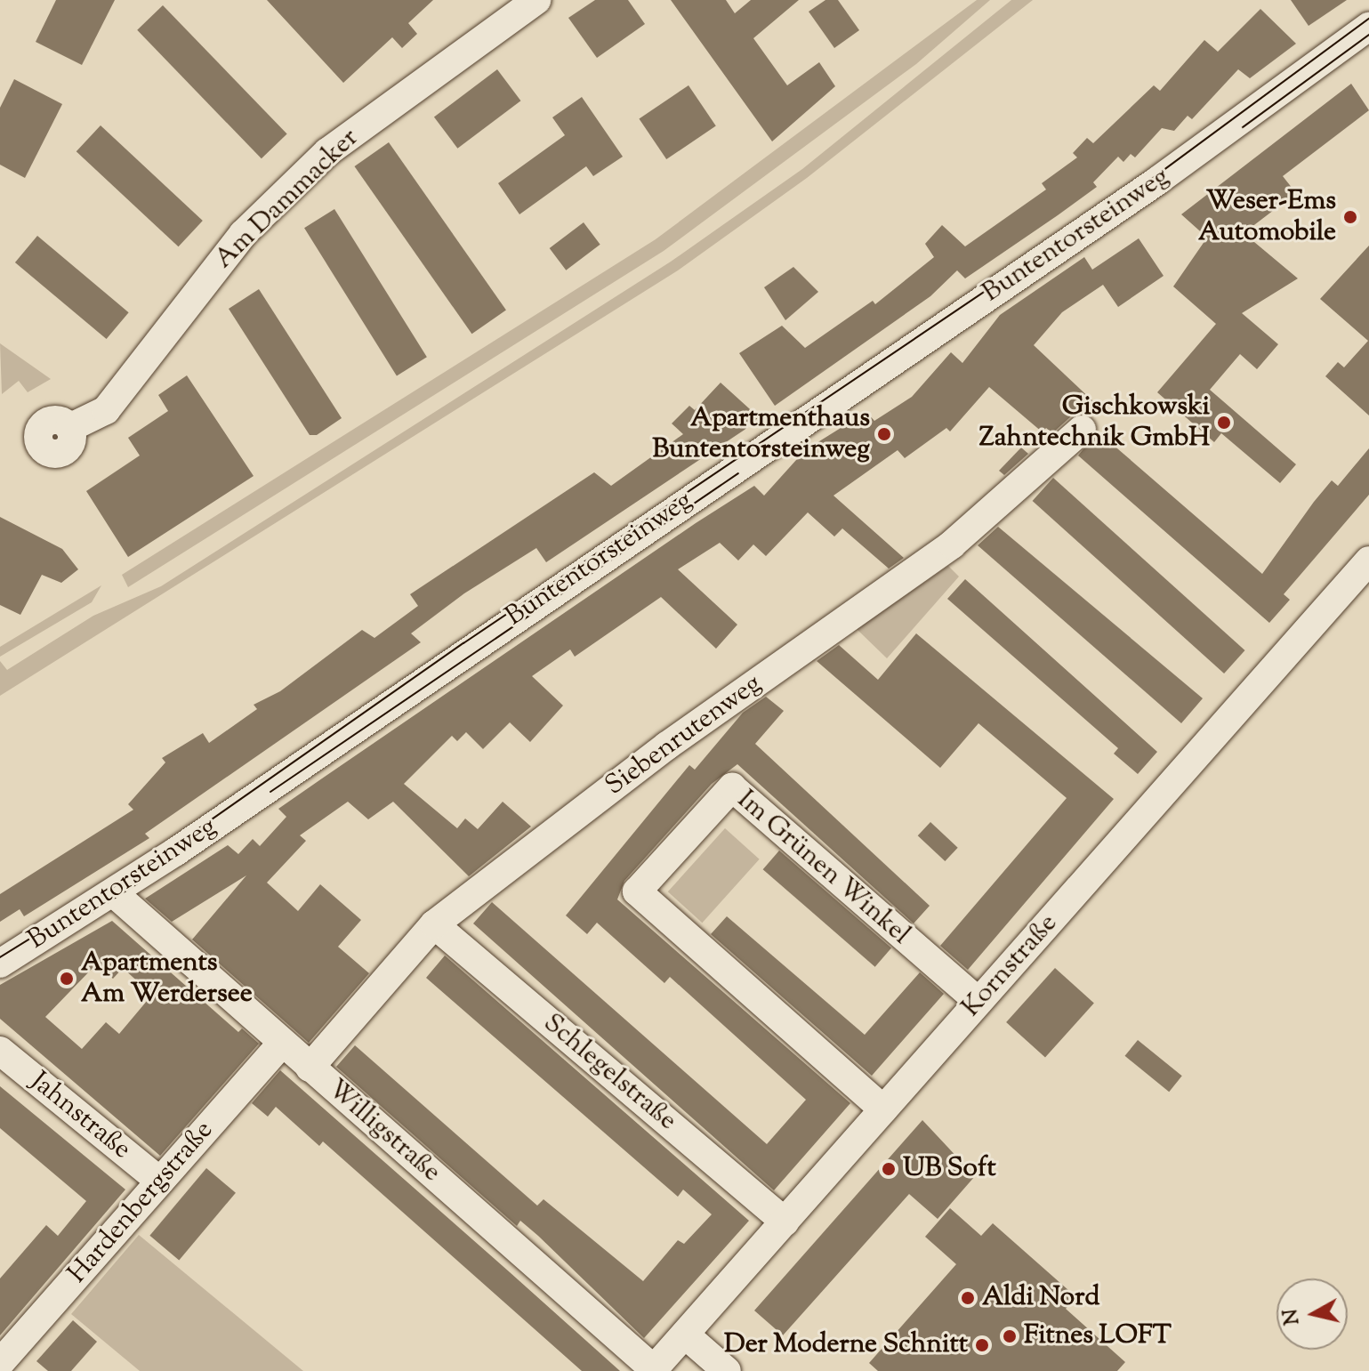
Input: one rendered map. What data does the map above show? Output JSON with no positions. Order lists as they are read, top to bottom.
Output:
{
  "streets": {
    "street": [
      "Am Dammacker",
      "Buntentorsteinweg",
      "Siebenrutenweg",
      "Im Grünen Winkel",
      "Kornstraße",
      "Schlegelstraße",
      "Jahnstraße",
      "Willigstraße",
      "Hardenbergstraße"
    ]
  },
  "crossings": [
    ["Buntentorsteinweg", "Willigstraße"],
    ["Siebenrutenweg", "Schlegelstraße"],
    ["Siebenrutenweg", "Willigstraße"],
    ["Im Grünen Winkel", "Kornstraße"],
    ["Kornstraße", "Schlegelstraße"],
    ["Kornstraße", "Willigstraße"],
    ["Jahnstraße", "Hardenbergstraße"],
    ["Willigstraße", "Hardenbergstraße"]
  ],
  "places": [
    "Weser-Ems Automobile",
    "Gischkowski Zahntechnik GmbH",
    "Apartmenthaus Buntentorsteinweg",
    "Apartments Am Werdersee",
    "UB Soft",
    "Aldi Nord",
    "Fitnes LOFT",
    "Der Moderne Schnitt"
  ],
  "north": "left"
}
